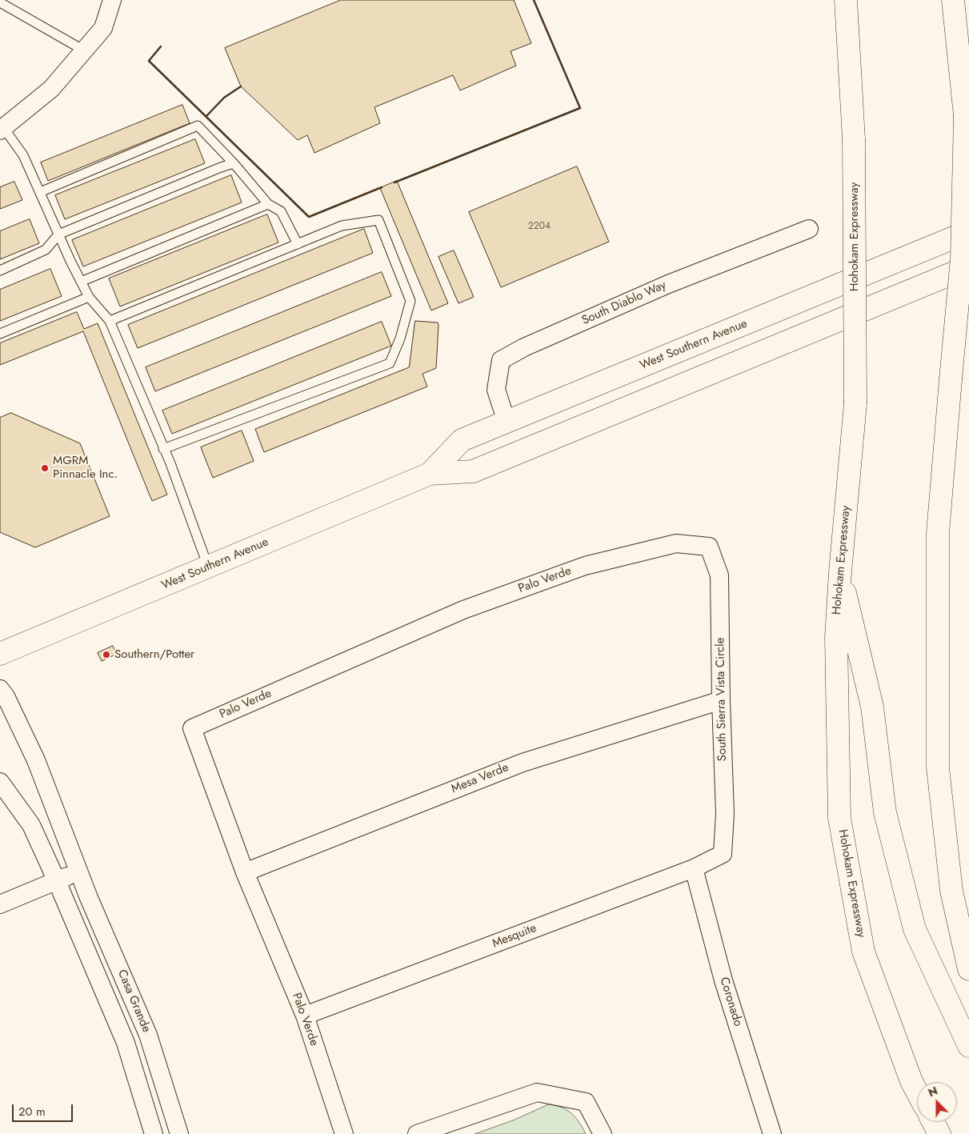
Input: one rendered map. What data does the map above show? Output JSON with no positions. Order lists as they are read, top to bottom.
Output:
{
  "streets": {
    "main road": ["Hohokam Expressway", "West Southern Avenue"],
    "street": [
      "South Diablo Way",
      "Palo Verde",
      "South Sierra Vista Circle",
      "Mesa Verde",
      "Mesquite",
      "Casa Grande",
      "Coronado"
    ]
  },
  "crossings": [
    ["South Diablo Way", "West Southern Avenue"],
    ["Palo Verde", "South Sierra Vista Circle"],
    ["Palo Verde", "Mesa Verde"],
    ["Palo Verde", "Mesquite"],
    ["South Sierra Vista Circle", "Mesa Verde"],
    ["South Sierra Vista Circle", "Mesquite"],
    ["Mesquite", "Coronado"]
  ],
  "places": ["MGRM Pinnacle Inc.", "Southern/Potter"],
  "house_numbers": ["2204"],
  "scale_bar": "20 m",
  "north": "top"
}
